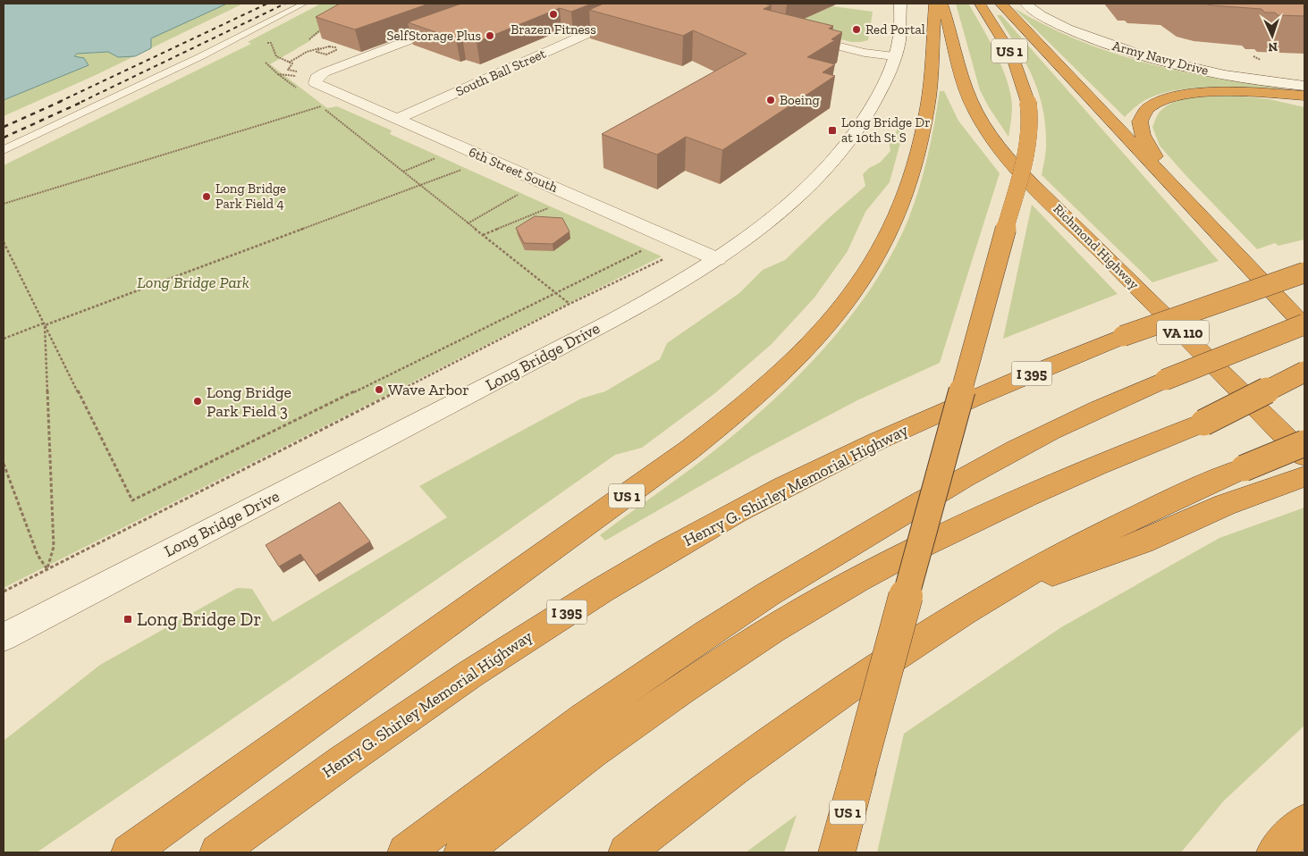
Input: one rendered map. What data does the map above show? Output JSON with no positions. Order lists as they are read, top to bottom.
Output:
{
  "streets": {
    "highway": [
      "US 1",
      "Richmond Highway",
      "VA 110",
      "I 395",
      "Henry G. Shirley Memorial Highway"
    ],
    "street": [
      "Army Navy Drive",
      "South Ball Street",
      "6th Street South",
      "Long Bridge Drive"
    ]
  },
  "crossings": [
    ["South Ball Street", "6th Street South"],
    ["6th Street South", "Long Bridge Drive"]
  ],
  "parks": ["Long Bridge Park"],
  "places": {
    "other": [
      "Brazen Fitness",
      "Red Portal",
      "SelfStorage Plus",
      "Boeing",
      "Long Bridge Park Field 4",
      "Wave Arbor",
      "Long Bridge Park Field 3"
    ],
    "transit": ["Long Bridge Dr at 10th St S", "Long Bridge Dr"]
  },
  "north": "bottom"
}
